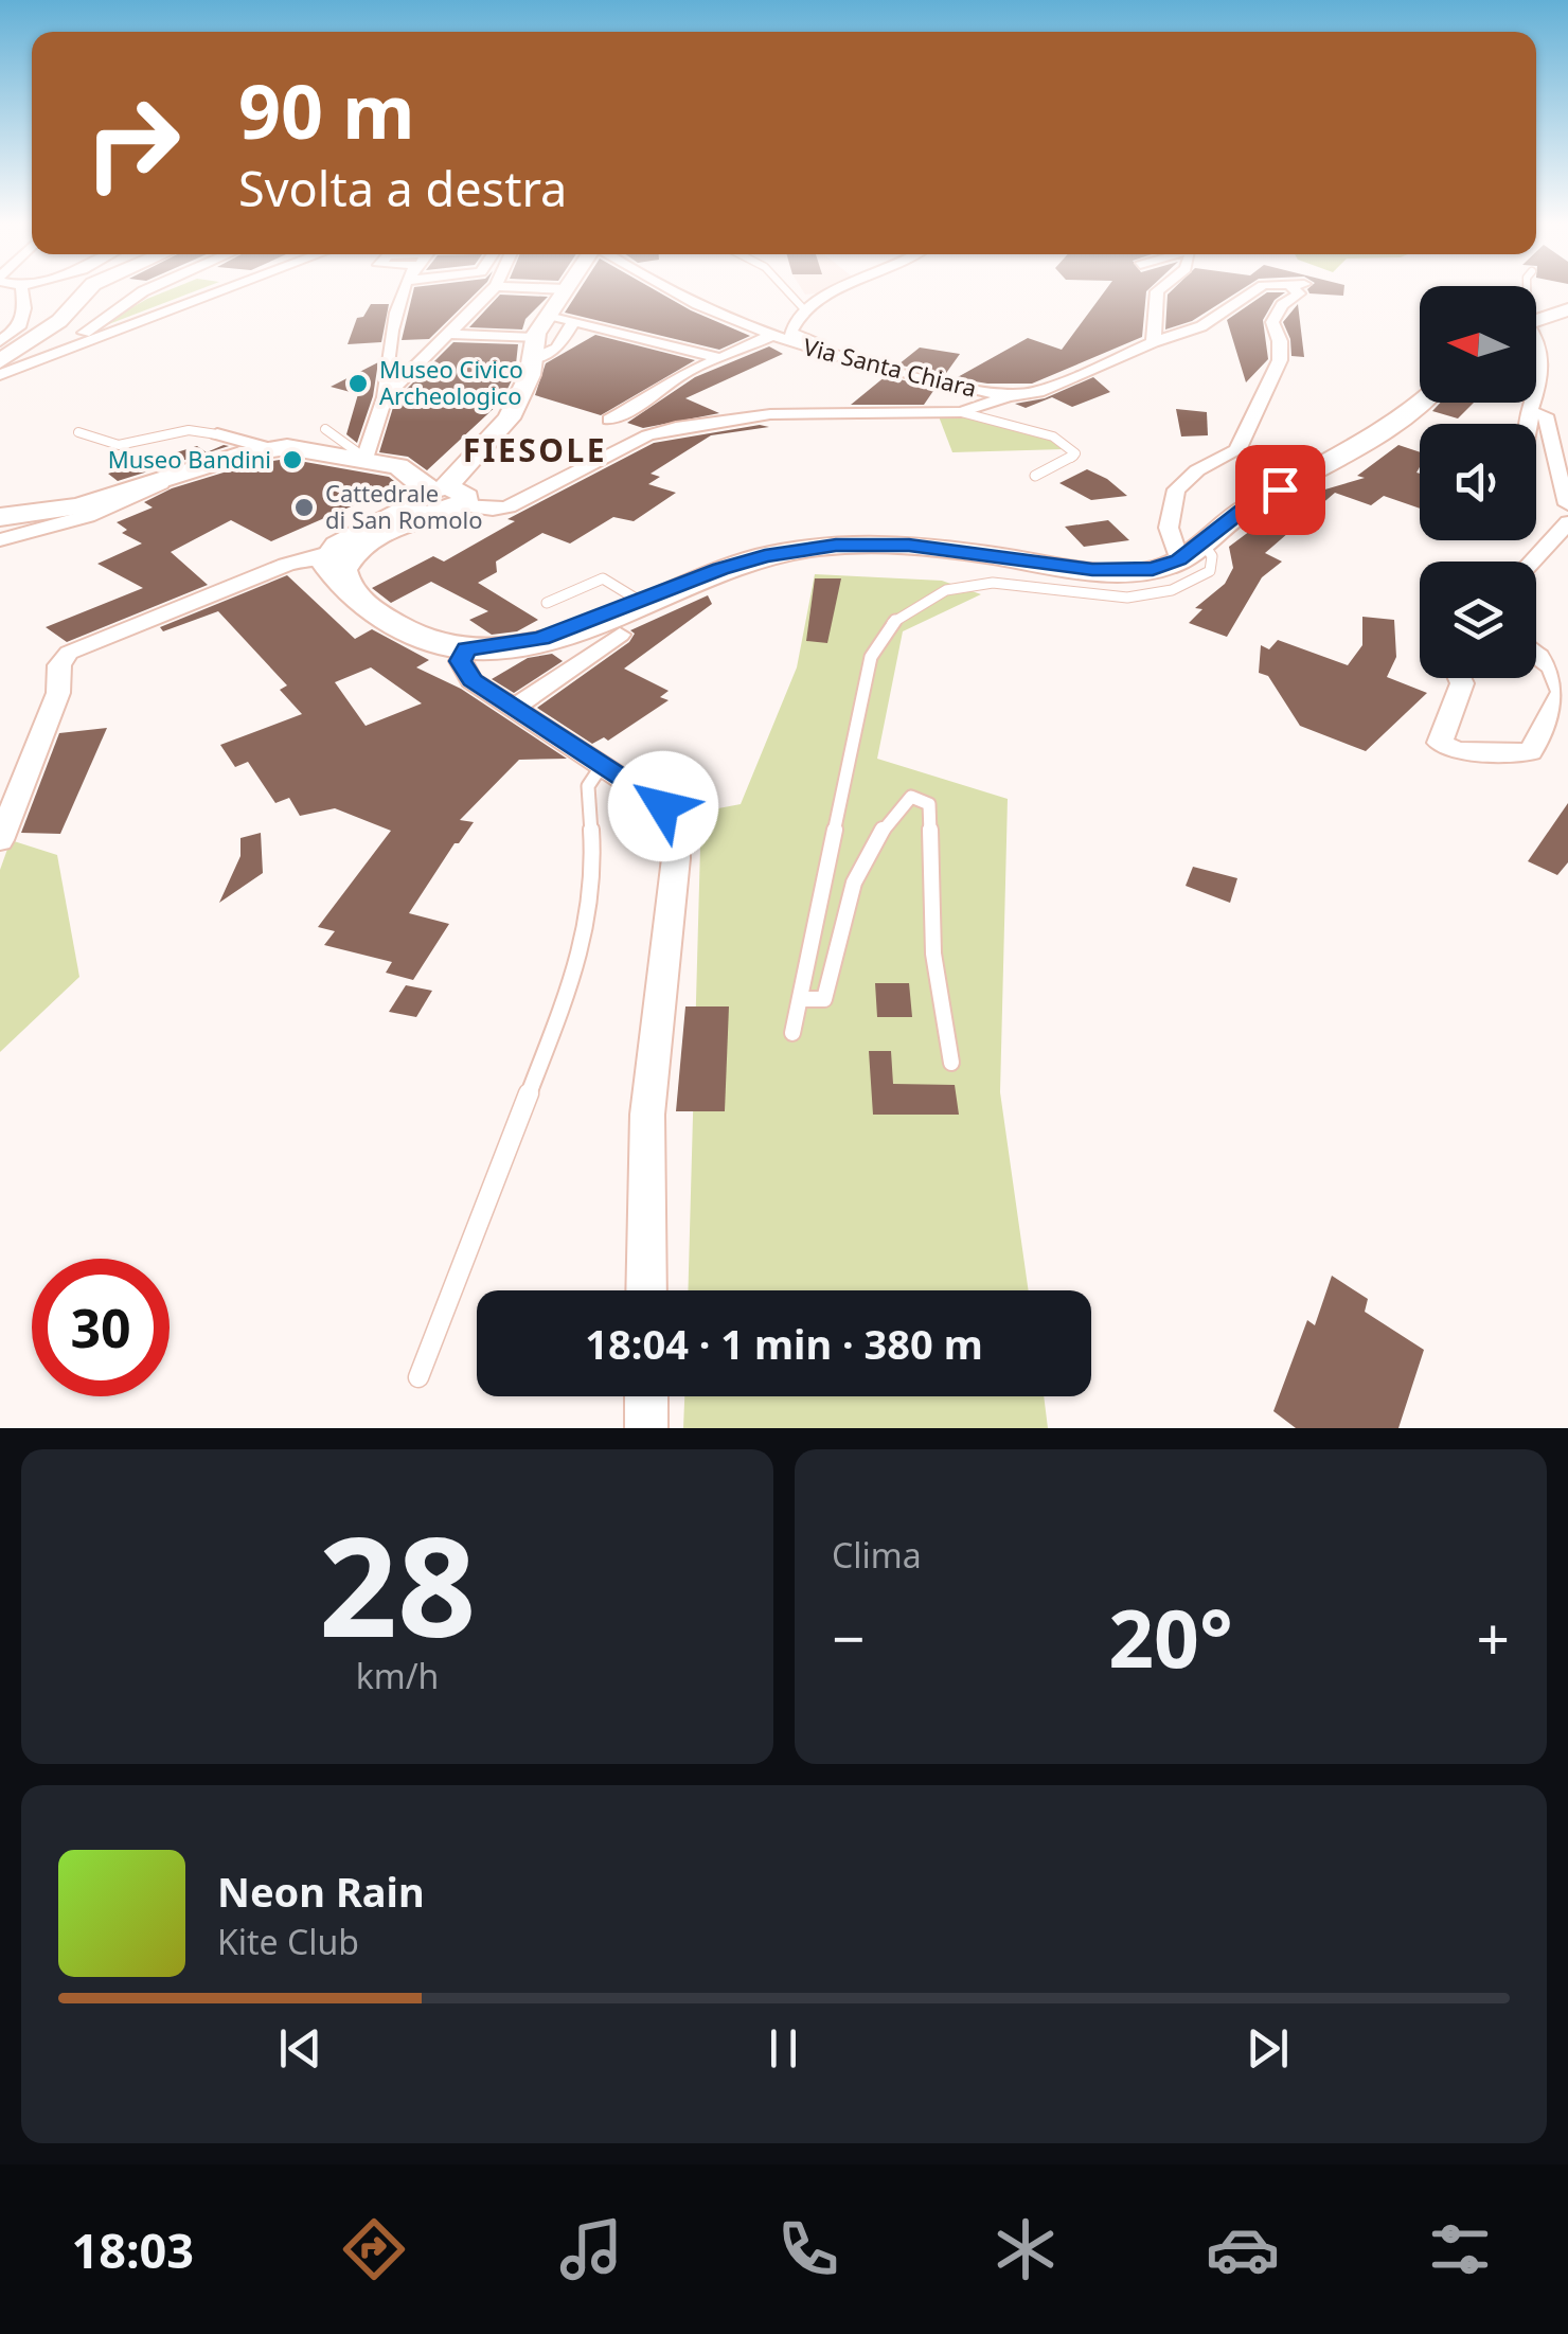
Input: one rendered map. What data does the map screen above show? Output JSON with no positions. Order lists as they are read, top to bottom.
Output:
{
  "streets": {
    "street": ["Via Santa Chiara"]
  },
  "districts": ["FIESOLE"],
  "places": ["Museo Civico Archeologico", "Museo Bandini", "Cattedrale di San Romolo"],
  "north": "left",
  "page": {
    "turn": ["90 m", "Svolta a destra"],
    "limit": "30",
    "trip": "18:04 · 1 min · 380 m",
    "tile": [
      ["28", "km/h"],
      "Clima"
    ],
    "heat": ["−", "20°", "+"],
    "song": ["Neon Rain", "Kite Club"],
    "tabs": "18:03"
  }
}
